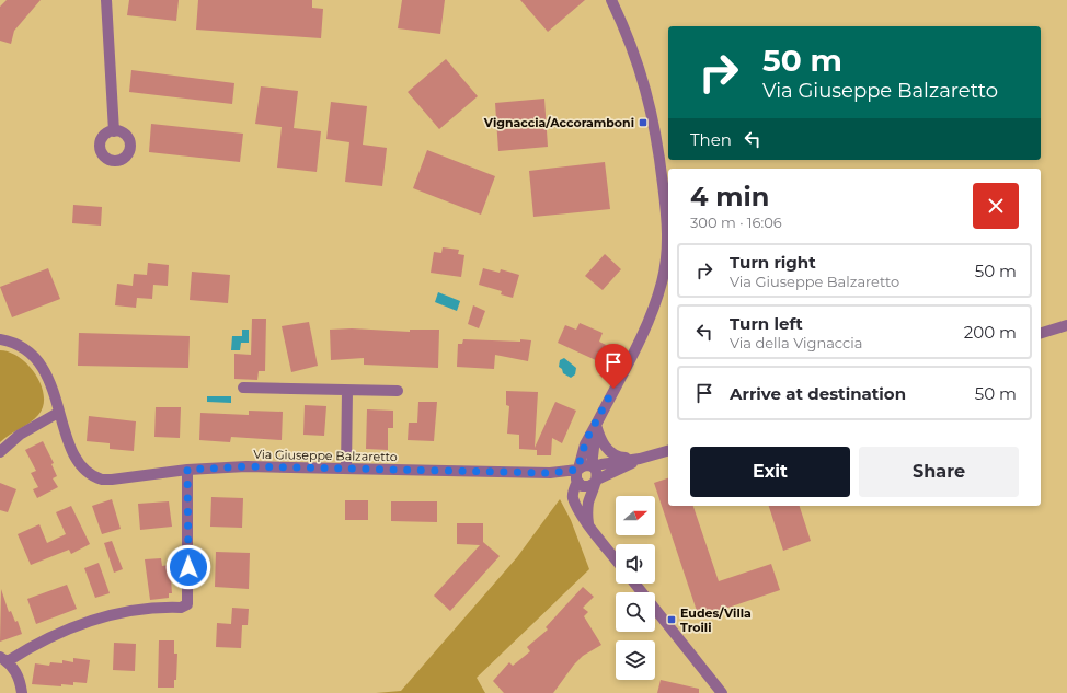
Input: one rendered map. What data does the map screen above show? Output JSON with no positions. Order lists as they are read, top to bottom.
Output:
{
  "streets": {
    "street": ["Via Giuseppe Balzaretto"]
  },
  "places": {
    "transit": ["Vignaccia/Accoramboni", "Eudes/Villa Troili"]
  },
  "north": "right",
  "page": {
    "turn": ["50 m", "Via Giuseppe Balzaretto"],
    "then": "Then",
    "heading": ["4 min", "300 m · 16:06"],
    "list": [
      {
        "name": "Turn right",
        "note": "Via Giuseppe Balzaretto",
        "value": "50 m"
      },
      {
        "name": "Turn left",
        "note": "Via della Vignaccia",
        "value": "200 m"
      },
      {
        "name": "Arrive at destination",
        "value": "50 m"
      }
    ],
    "buttons": ["Exit", "Share"]
  }
}
